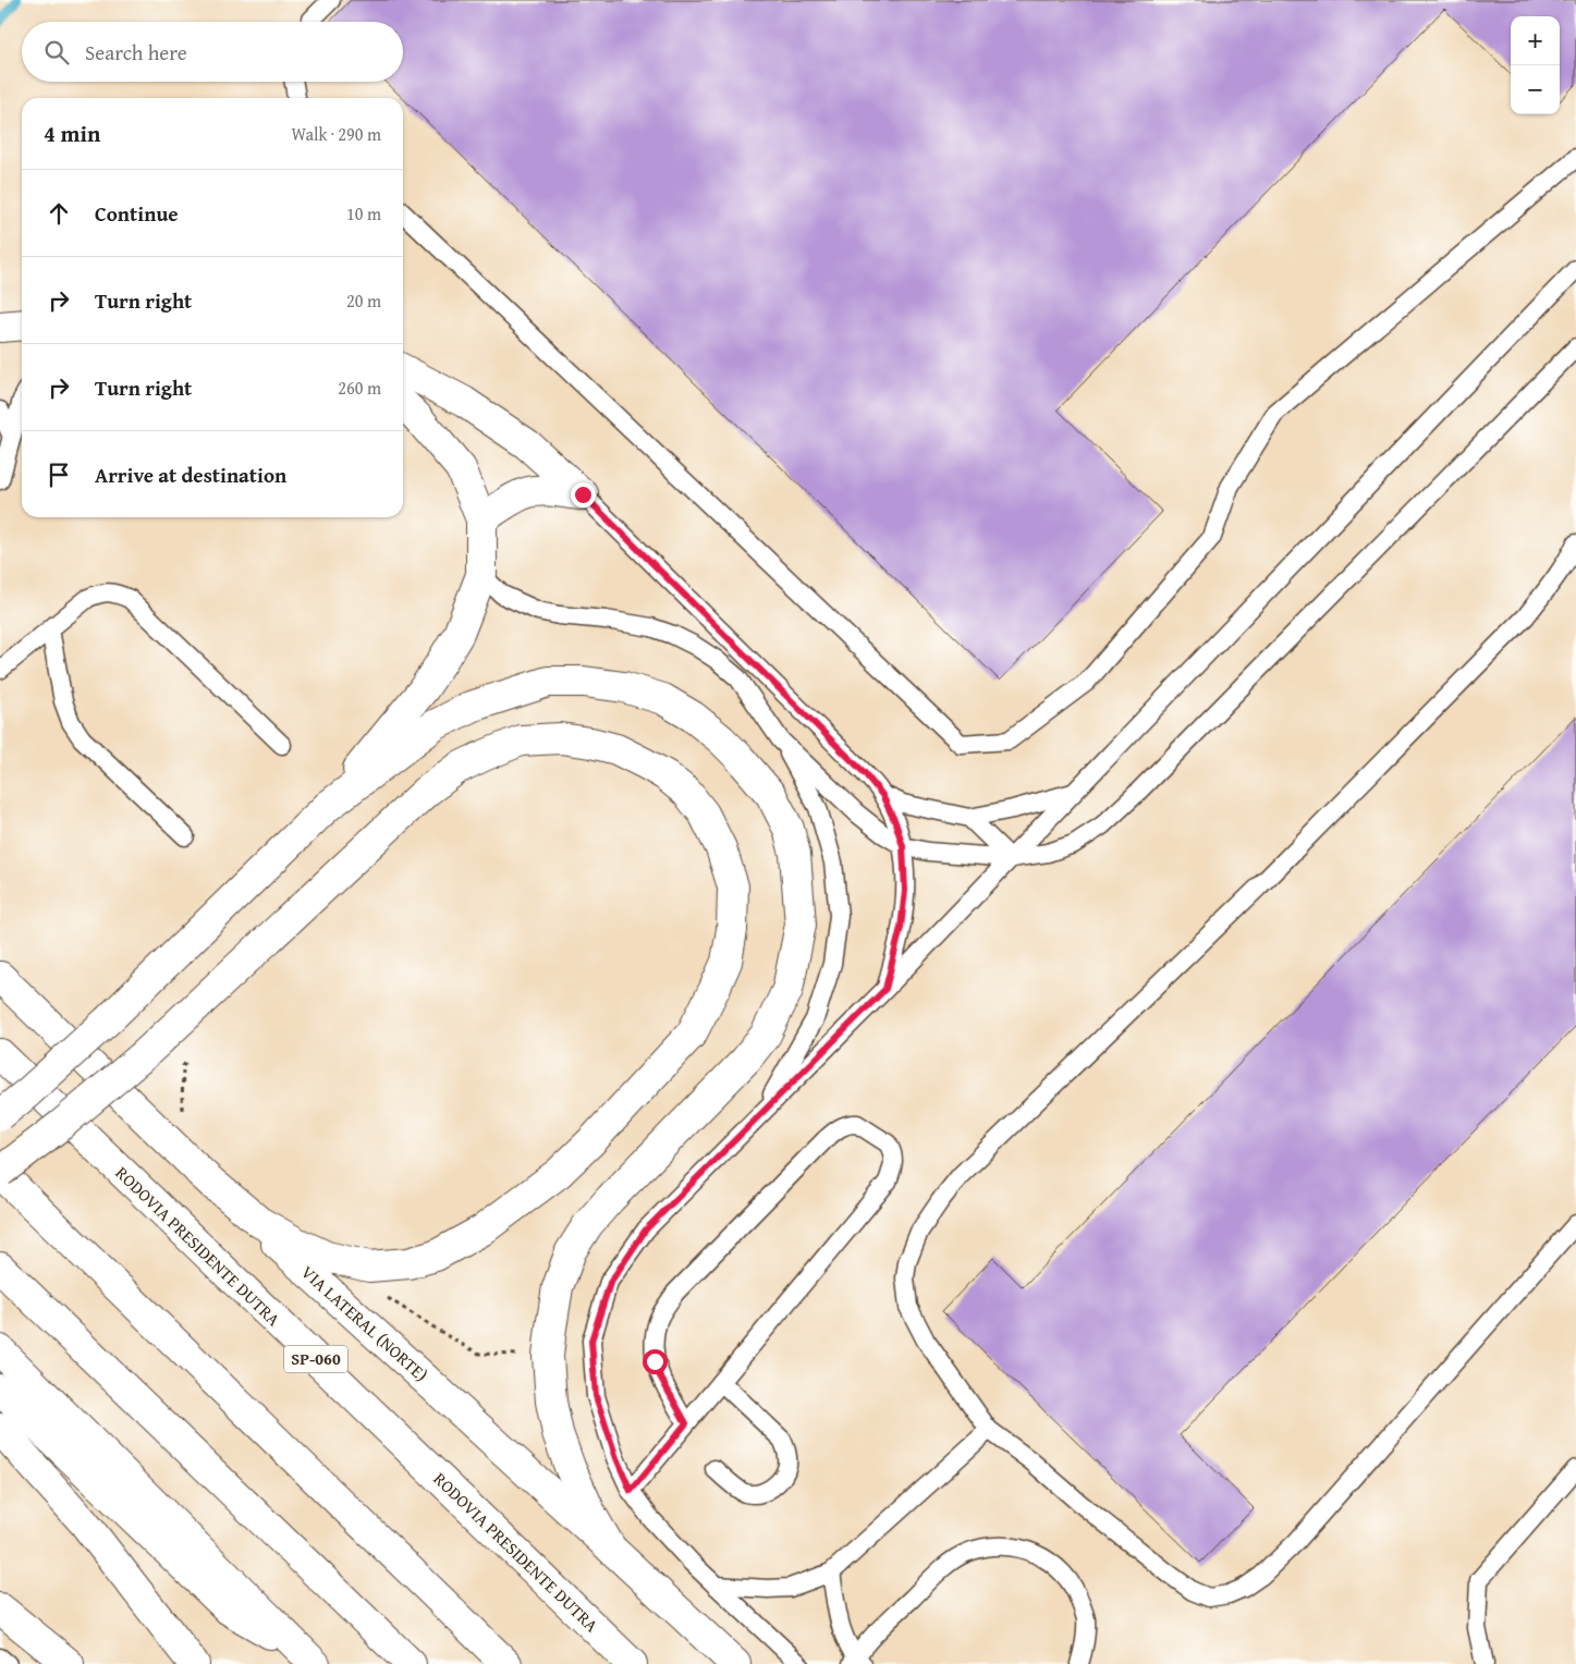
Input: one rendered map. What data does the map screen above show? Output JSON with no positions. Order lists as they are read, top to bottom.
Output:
{
  "streets": {
    "main road": ["RODOVIA PRESIDENTE DUTRA", "VIA LATERAL (NORTE)", "SP-060"]
  },
  "page": {
    "map_buttons": ["+", "−"],
    "search": "Search here",
    "heading": ["4 min", "Walk · 290 m"],
    "list": [
      ["Continue", "10 m"],
      ["Turn right", "20 m"],
      ["Turn right", "260 m"],
      "Arrive at destination"
    ]
  }
}
